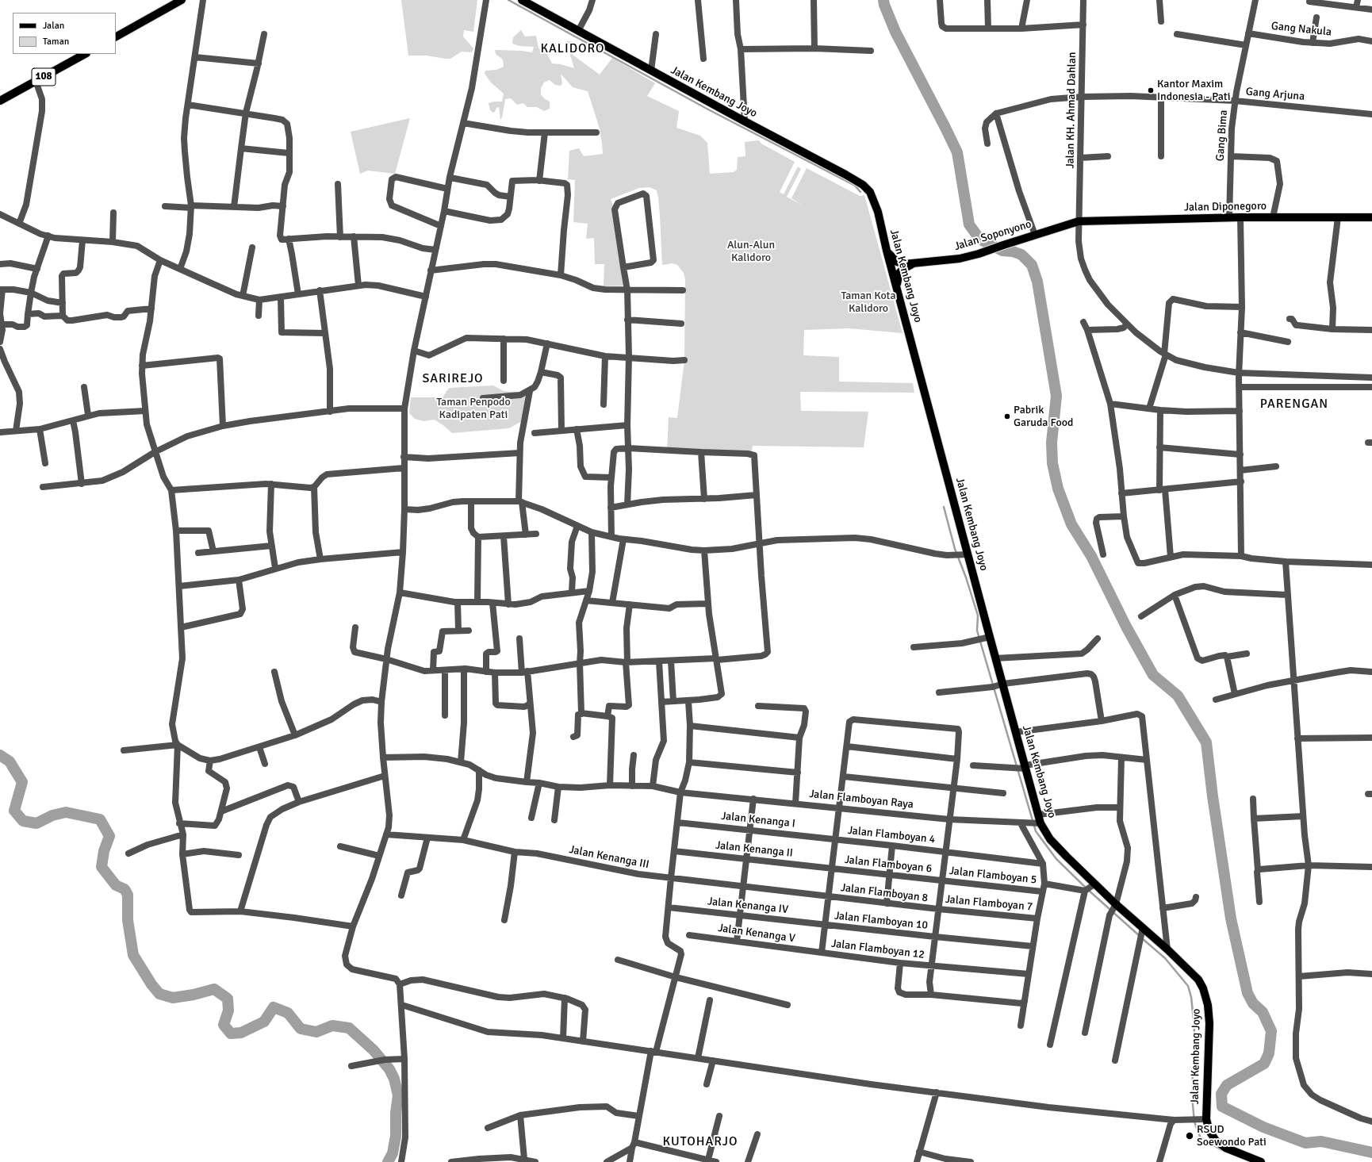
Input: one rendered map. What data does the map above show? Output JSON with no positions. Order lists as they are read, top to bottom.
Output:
{
  "streets": {
    "main road": [
      "108",
      "Jalan Kembang Joyo",
      "Jalan Diponegoro",
      "Jalan Soponyono"
    ],
    "street": [
      "Gang Nakula",
      "Gang Arjuna",
      "Jalan KH. Ahmad Dahlan",
      "Gang Bima",
      "Jalan Flamboyan Raya",
      "Jalan Kenanga I",
      "Jalan Flamboyan 4",
      "Jalan Kenanga II",
      "Jalan Kenanga III",
      "Jalan Flamboyan 6",
      "Jalan Flamboyan 5",
      "Jalan Flamboyan 8",
      "Jalan Flamboyan 7",
      "Jalan Kenanga IV",
      "Jalan Flamboyan 10",
      "Jalan Kenanga V",
      "Jalan Flamboyan 12"
    ]
  },
  "crossings": [
    ["Gang Nakula", "Gang Bima"],
    ["Jalan Kembang Joyo", "Jalan Flamboyan Raya"],
    ["Gang Arjuna", "Jalan KH. Ahmad Dahlan"],
    ["Gang Arjuna", "Gang Bima"],
    ["Jalan KH. Ahmad Dahlan", "Jalan Diponegoro"],
    ["Jalan KH. Ahmad Dahlan", "Jalan Soponyono"],
    ["Gang Bima", "Jalan Diponegoro"],
    ["Jalan Diponegoro", "Jalan Soponyono"],
    ["Jalan Kenanga I", "Jalan Flamboyan 4"],
    ["Jalan Kenanga II", "Jalan Flamboyan 6"],
    ["Jalan Kenanga III", "Jalan Flamboyan 8"],
    ["Jalan Flamboyan 6", "Jalan Flamboyan 5"],
    ["Jalan Flamboyan 8", "Jalan Flamboyan 7"],
    ["Jalan Kenanga IV", "Jalan Flamboyan 10"],
    ["Jalan Kenanga V", "Jalan Flamboyan 12"]
  ],
  "districts": [
    "KALIDORO",
    "SARIREJO",
    "PARENGAN",
    "KUTOHARJO"
  ],
  "parks": ["Alun-Alun Kalidoro", "Taman Kota Kalidoro", "Taman Penpodo Kadipaten Pati"],
  "places": ["Kantor Maxim Indonesia - Pati", "Pabrik Garuda Food", "RSUD Soewondo Pati"],
  "legend": ["Jalan", "Taman"]
}
